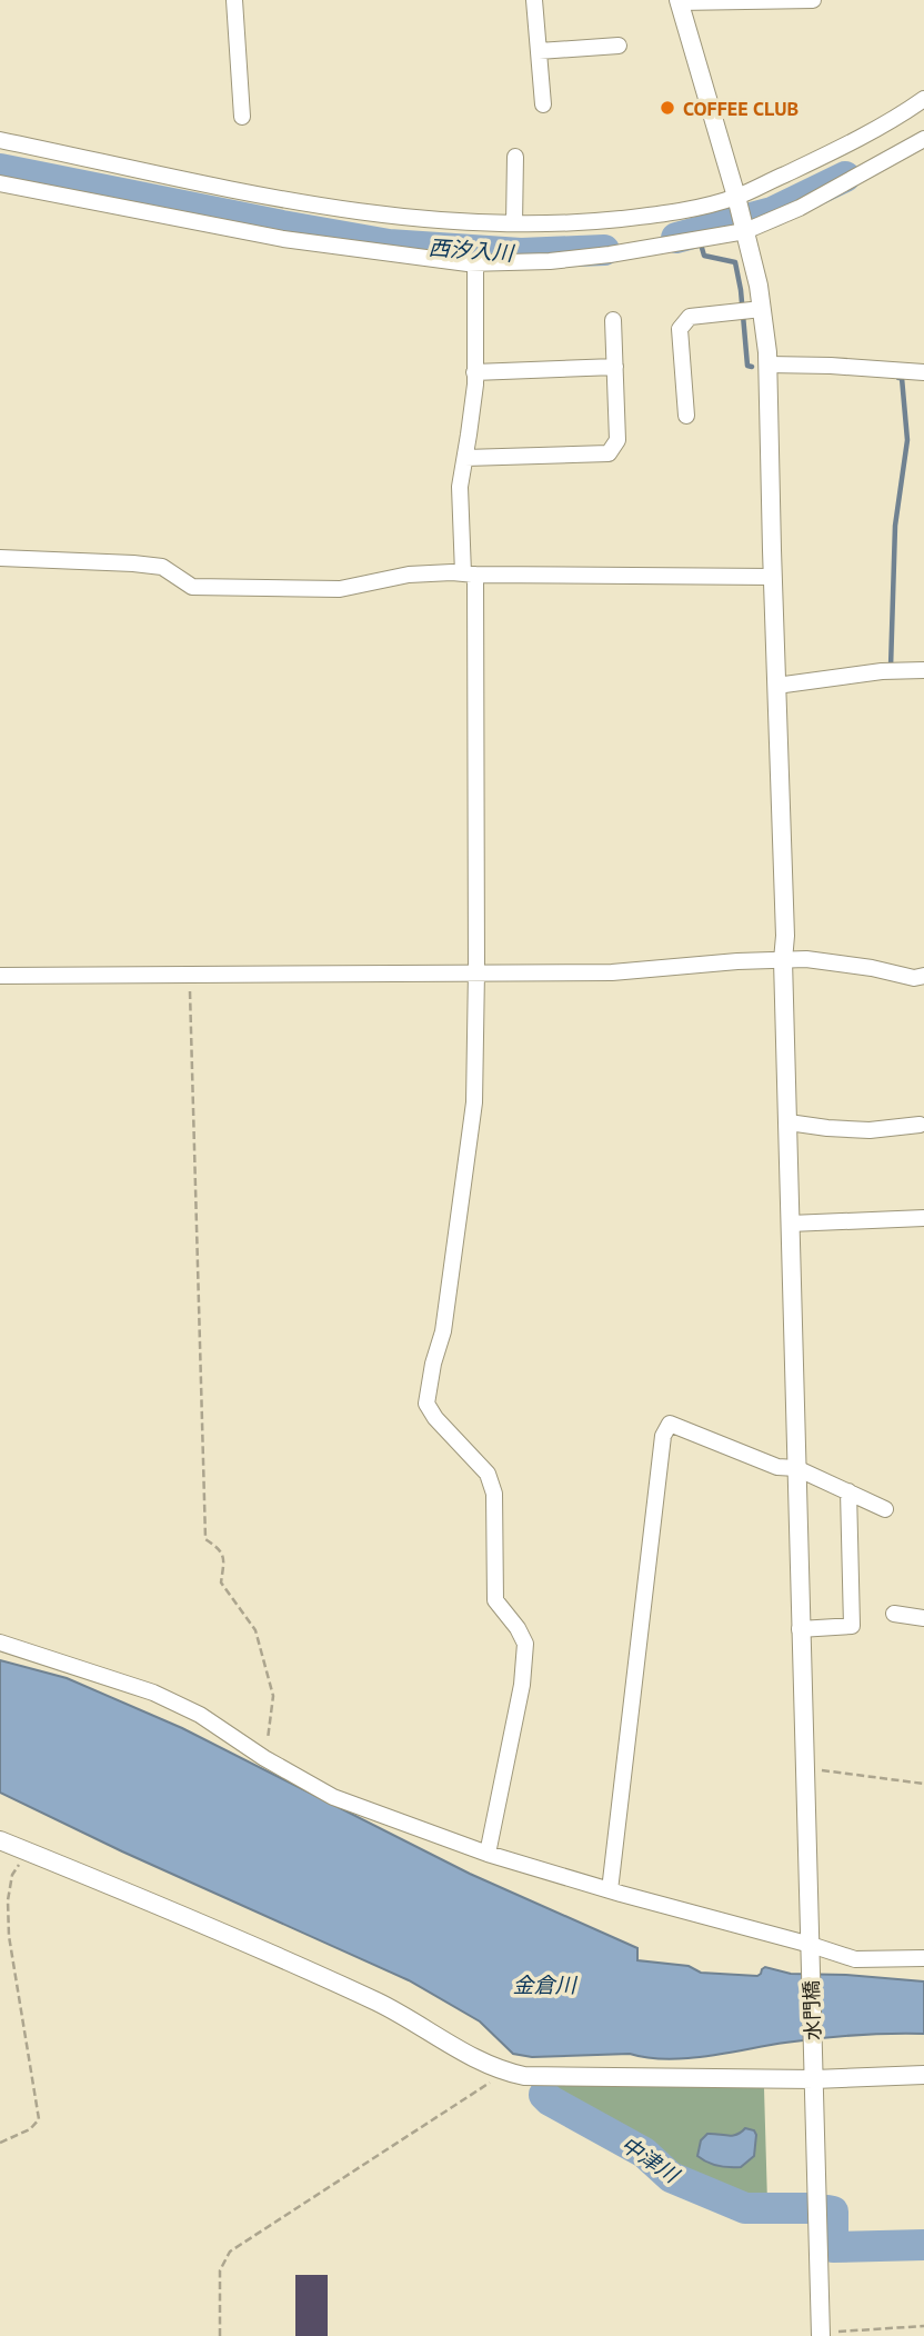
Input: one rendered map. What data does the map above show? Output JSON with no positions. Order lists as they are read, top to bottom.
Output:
{
  "streets": {
    "street": ["水門橋"]
  },
  "water": ["西汐入川", "金倉川", "中津川"],
  "places": ["COFFEE CLUB"]
}
